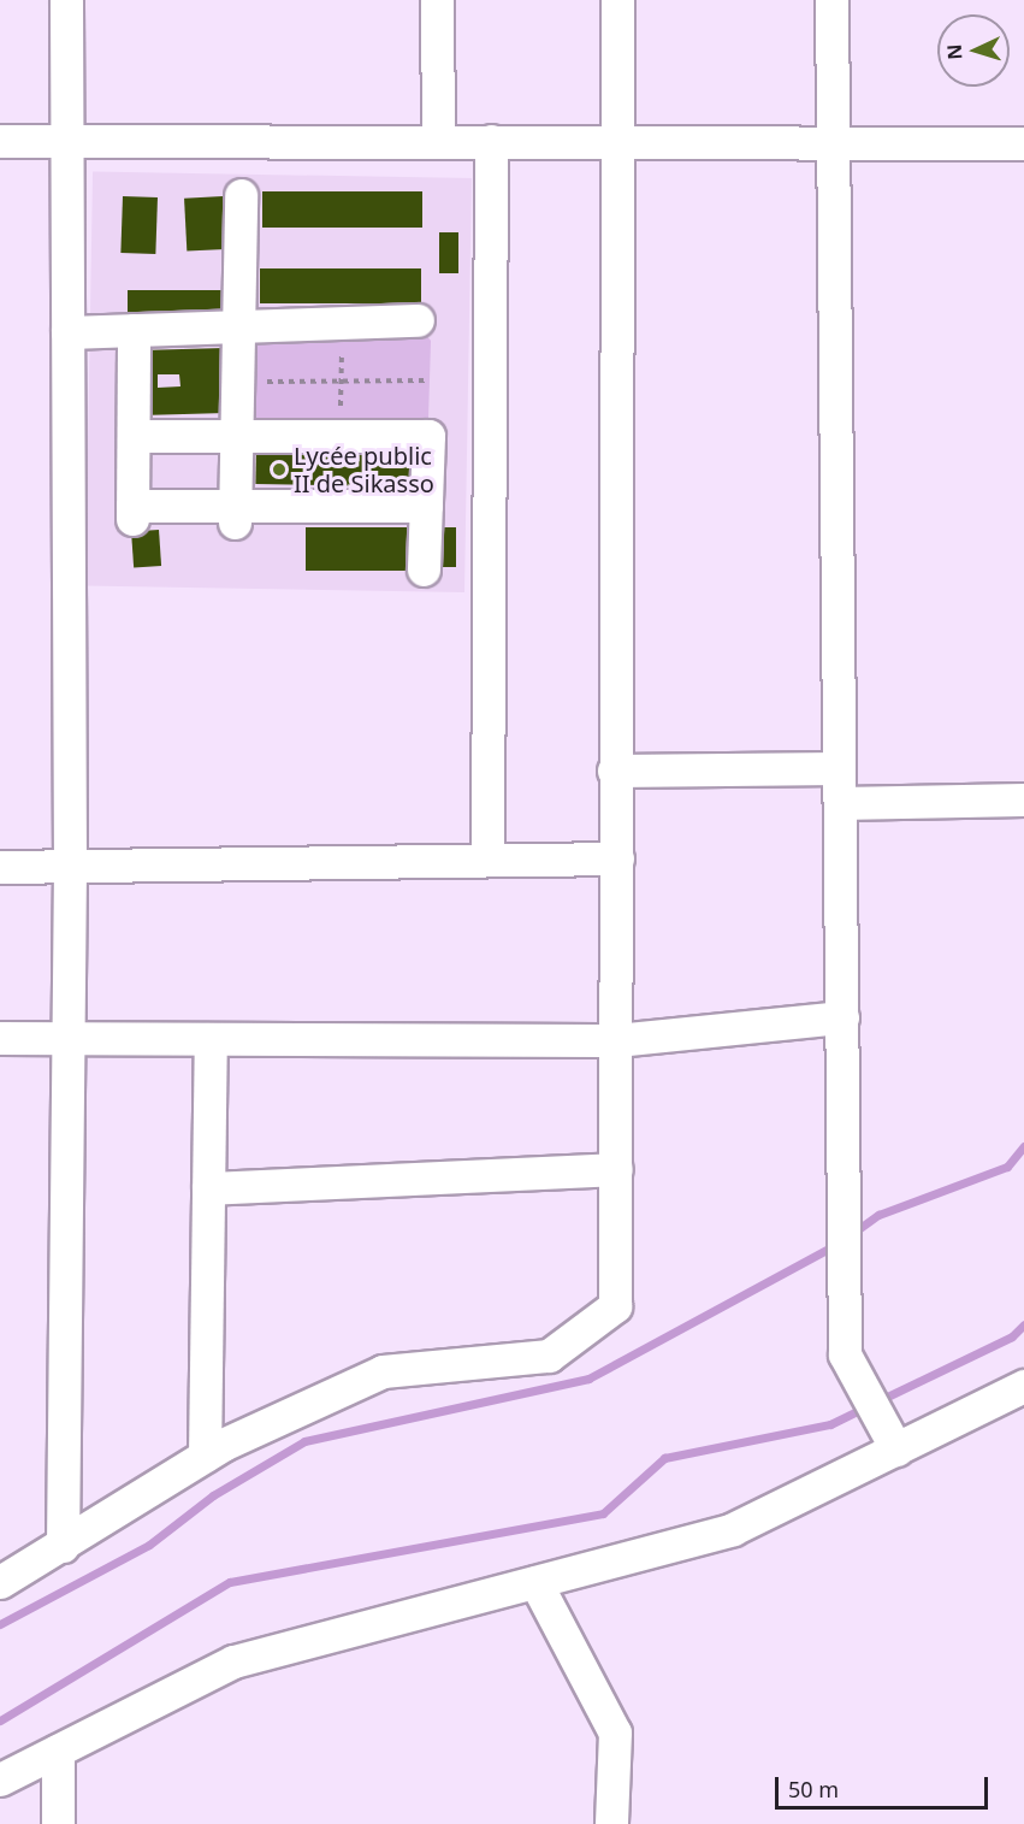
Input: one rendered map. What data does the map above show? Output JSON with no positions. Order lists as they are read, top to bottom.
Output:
{
  "places": ["Lycée public II de Sikasso"],
  "scale_bar": "50 m",
  "north": "left"
}
